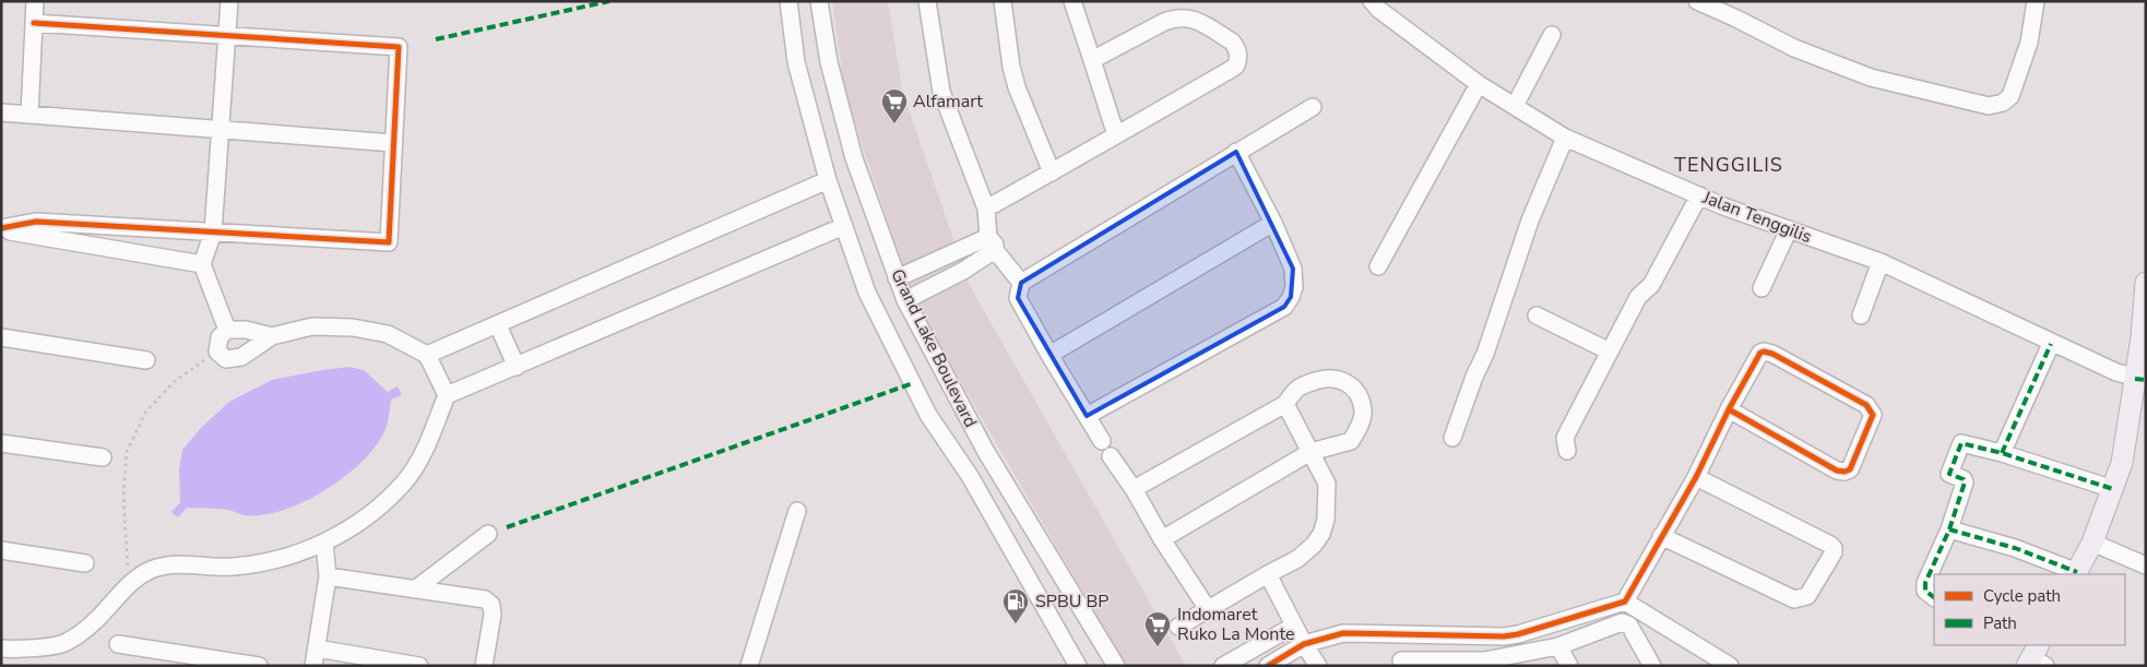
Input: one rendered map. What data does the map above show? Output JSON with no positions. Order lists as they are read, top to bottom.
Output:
{
  "streets": {
    "street": ["Jalan Tenggilis", "Grand Lake Boulevard"]
  },
  "districts": ["TENGGILIS"],
  "places": {
    "supermarket": ["Alfamart", "Indomaret Ruko La Monte"],
    "fuel station": ["SPBU BP"]
  },
  "legend": ["Cycle path", "Path"]
}
